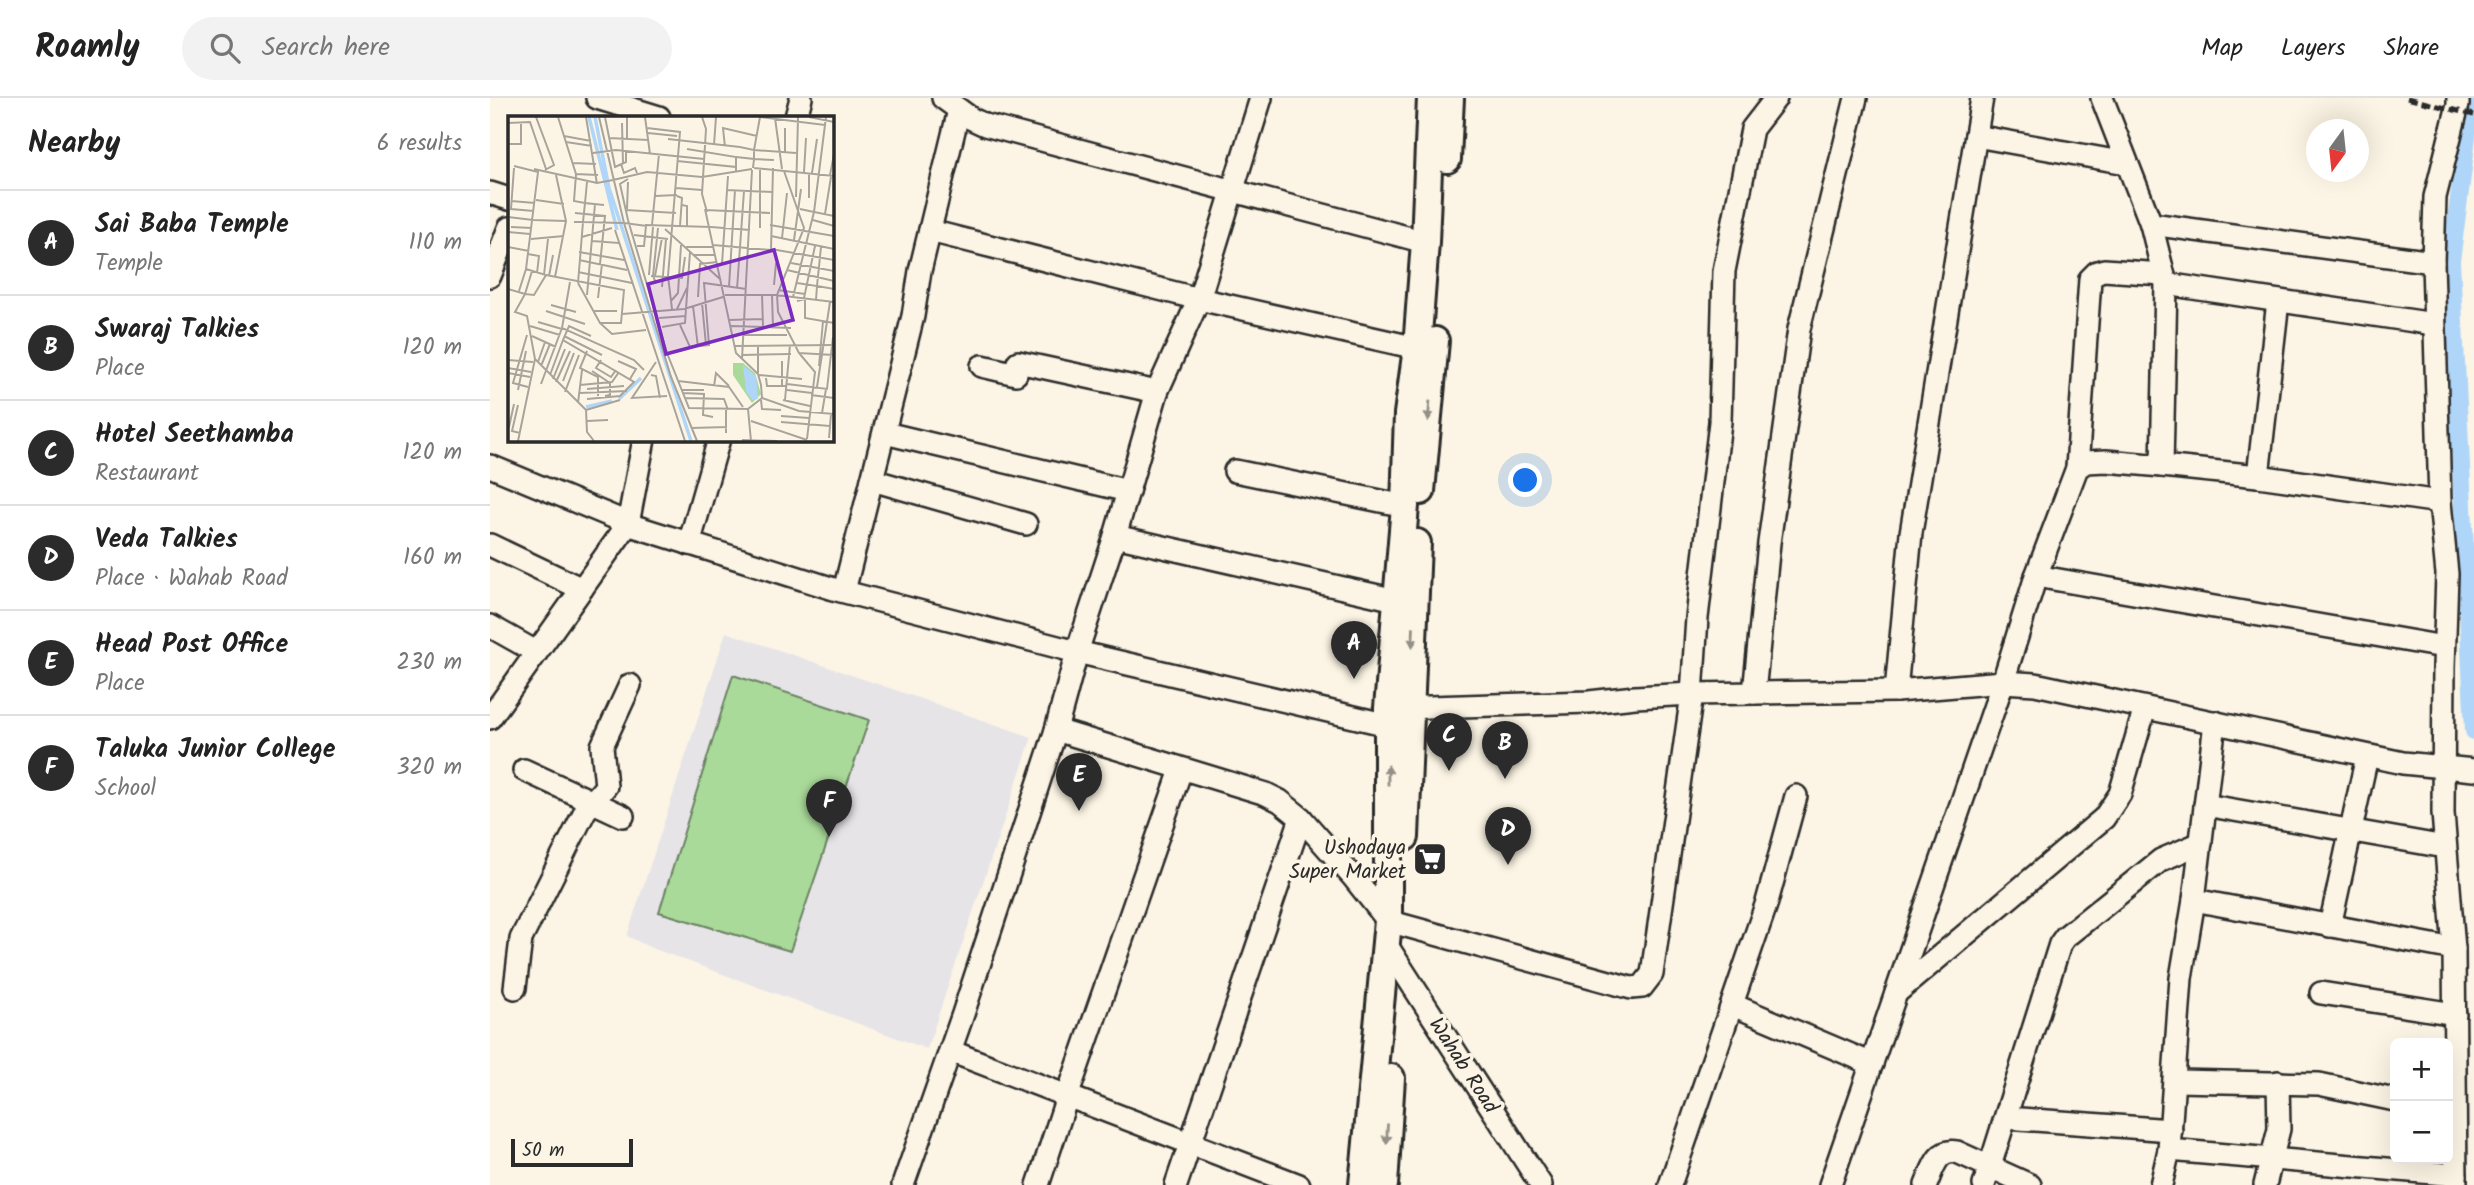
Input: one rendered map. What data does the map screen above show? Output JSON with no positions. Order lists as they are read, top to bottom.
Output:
{
  "streets": {
    "street": ["Wahab Road"]
  },
  "places": {
    "supermarket": ["Ushodaya Super Market"]
  },
  "scale_bar": "50 m",
  "north": "bottom",
  "page": {
    "header": "Roamly",
    "search": "Search here",
    "nav": ["Map", "Layers", "Share"],
    "heading": ["Nearby", "6 results"],
    "list": [
      {
        "mark": "A",
        "name": "Sai Baba Temple",
        "note": "Temple",
        "value": "110 m"
      },
      {
        "mark": "B",
        "name": "Swaraj Talkies",
        "note": "Place",
        "value": "120 m"
      },
      {
        "mark": "C",
        "name": "Hotel Seethamba",
        "note": "Restaurant",
        "value": "120 m"
      },
      {
        "mark": "D",
        "name": "Veda Talkies",
        "note": "Place · Wahab Road",
        "value": "160 m"
      },
      {
        "mark": "E",
        "name": "Head Post Office",
        "note": "Place",
        "value": "230 m"
      },
      {
        "mark": "F",
        "name": "Taluka Junior College",
        "note": "School",
        "value": "320 m"
      }
    ],
    "pins": [
      "A",
      "C",
      "B",
      "E",
      "F",
      "D"
    ],
    "map_buttons": ["+", "−"],
    "scale": "50 m"
  }
}
